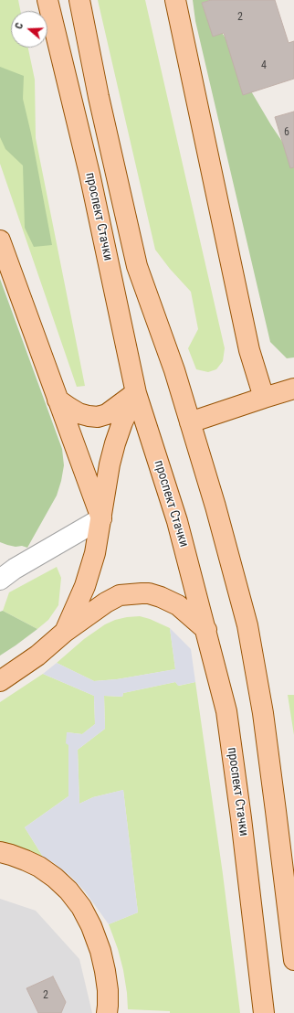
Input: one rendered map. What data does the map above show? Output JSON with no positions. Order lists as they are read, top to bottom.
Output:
{
  "streets": {
    "main road": ["проспект Стачки"]
  },
  "house_numbers": [
    "2",
    "4",
    "6",
    "2"
  ],
  "north": "left"
}
